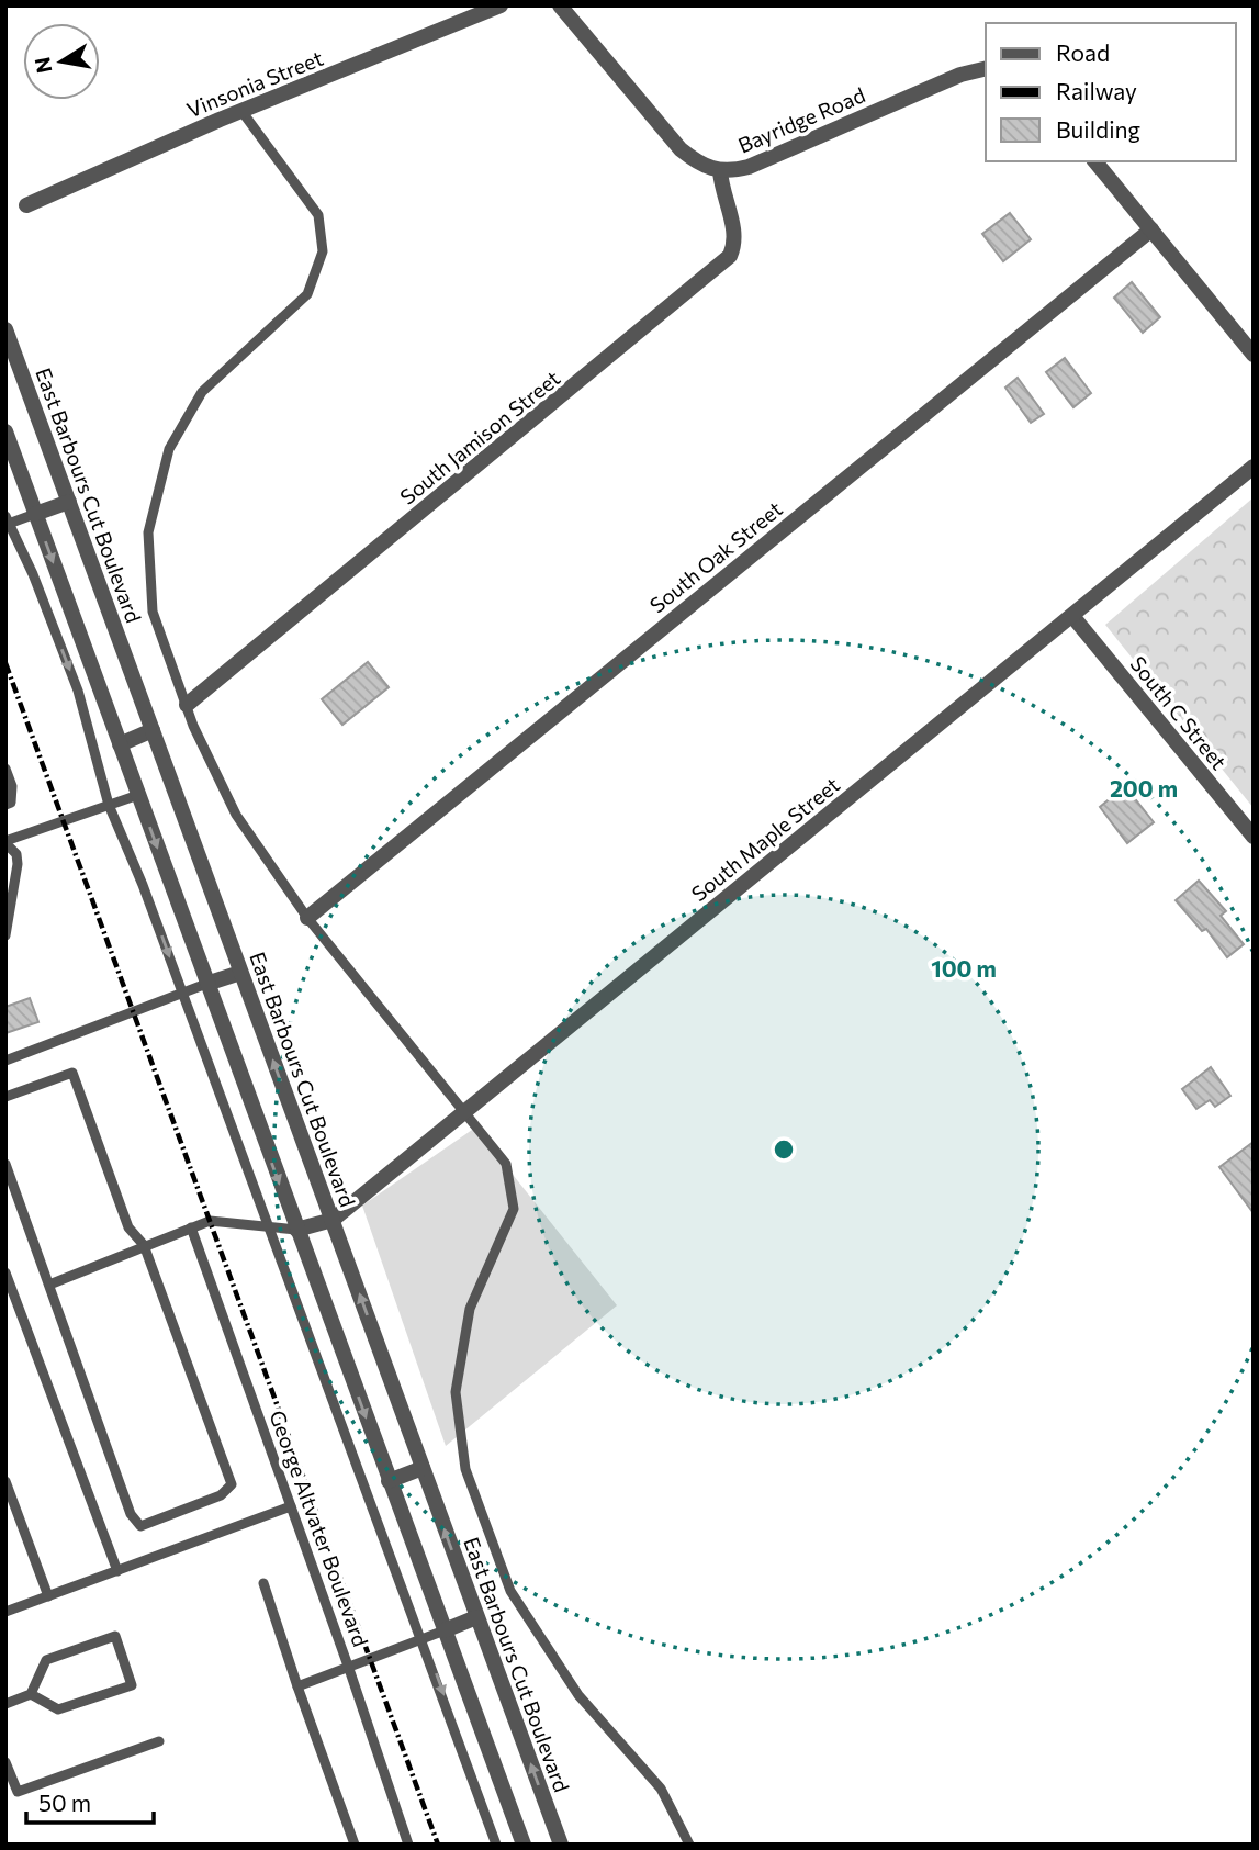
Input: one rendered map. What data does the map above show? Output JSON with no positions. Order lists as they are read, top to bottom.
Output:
{
  "streets": {
    "street": [
      "Vinsonia Street",
      "Bayridge Road",
      "South Jamison Street",
      "East Barbours Cut Boulevard",
      "South Oak Street",
      "South C Street",
      "South Maple Street"
    ],
    "lane": ["George Altvater Boulevard"]
  },
  "crossings": [
    ["Bayridge Road", "South Jamison Street"],
    ["East Barbours Cut Boulevard", "South Maple Street"],
    ["South C Street", "South Maple Street"]
  ],
  "legend": ["Road", "Railway", "Building"],
  "scale_bar": "50 m",
  "north": "left",
  "rings": ["200 m", "100 m"]
}
